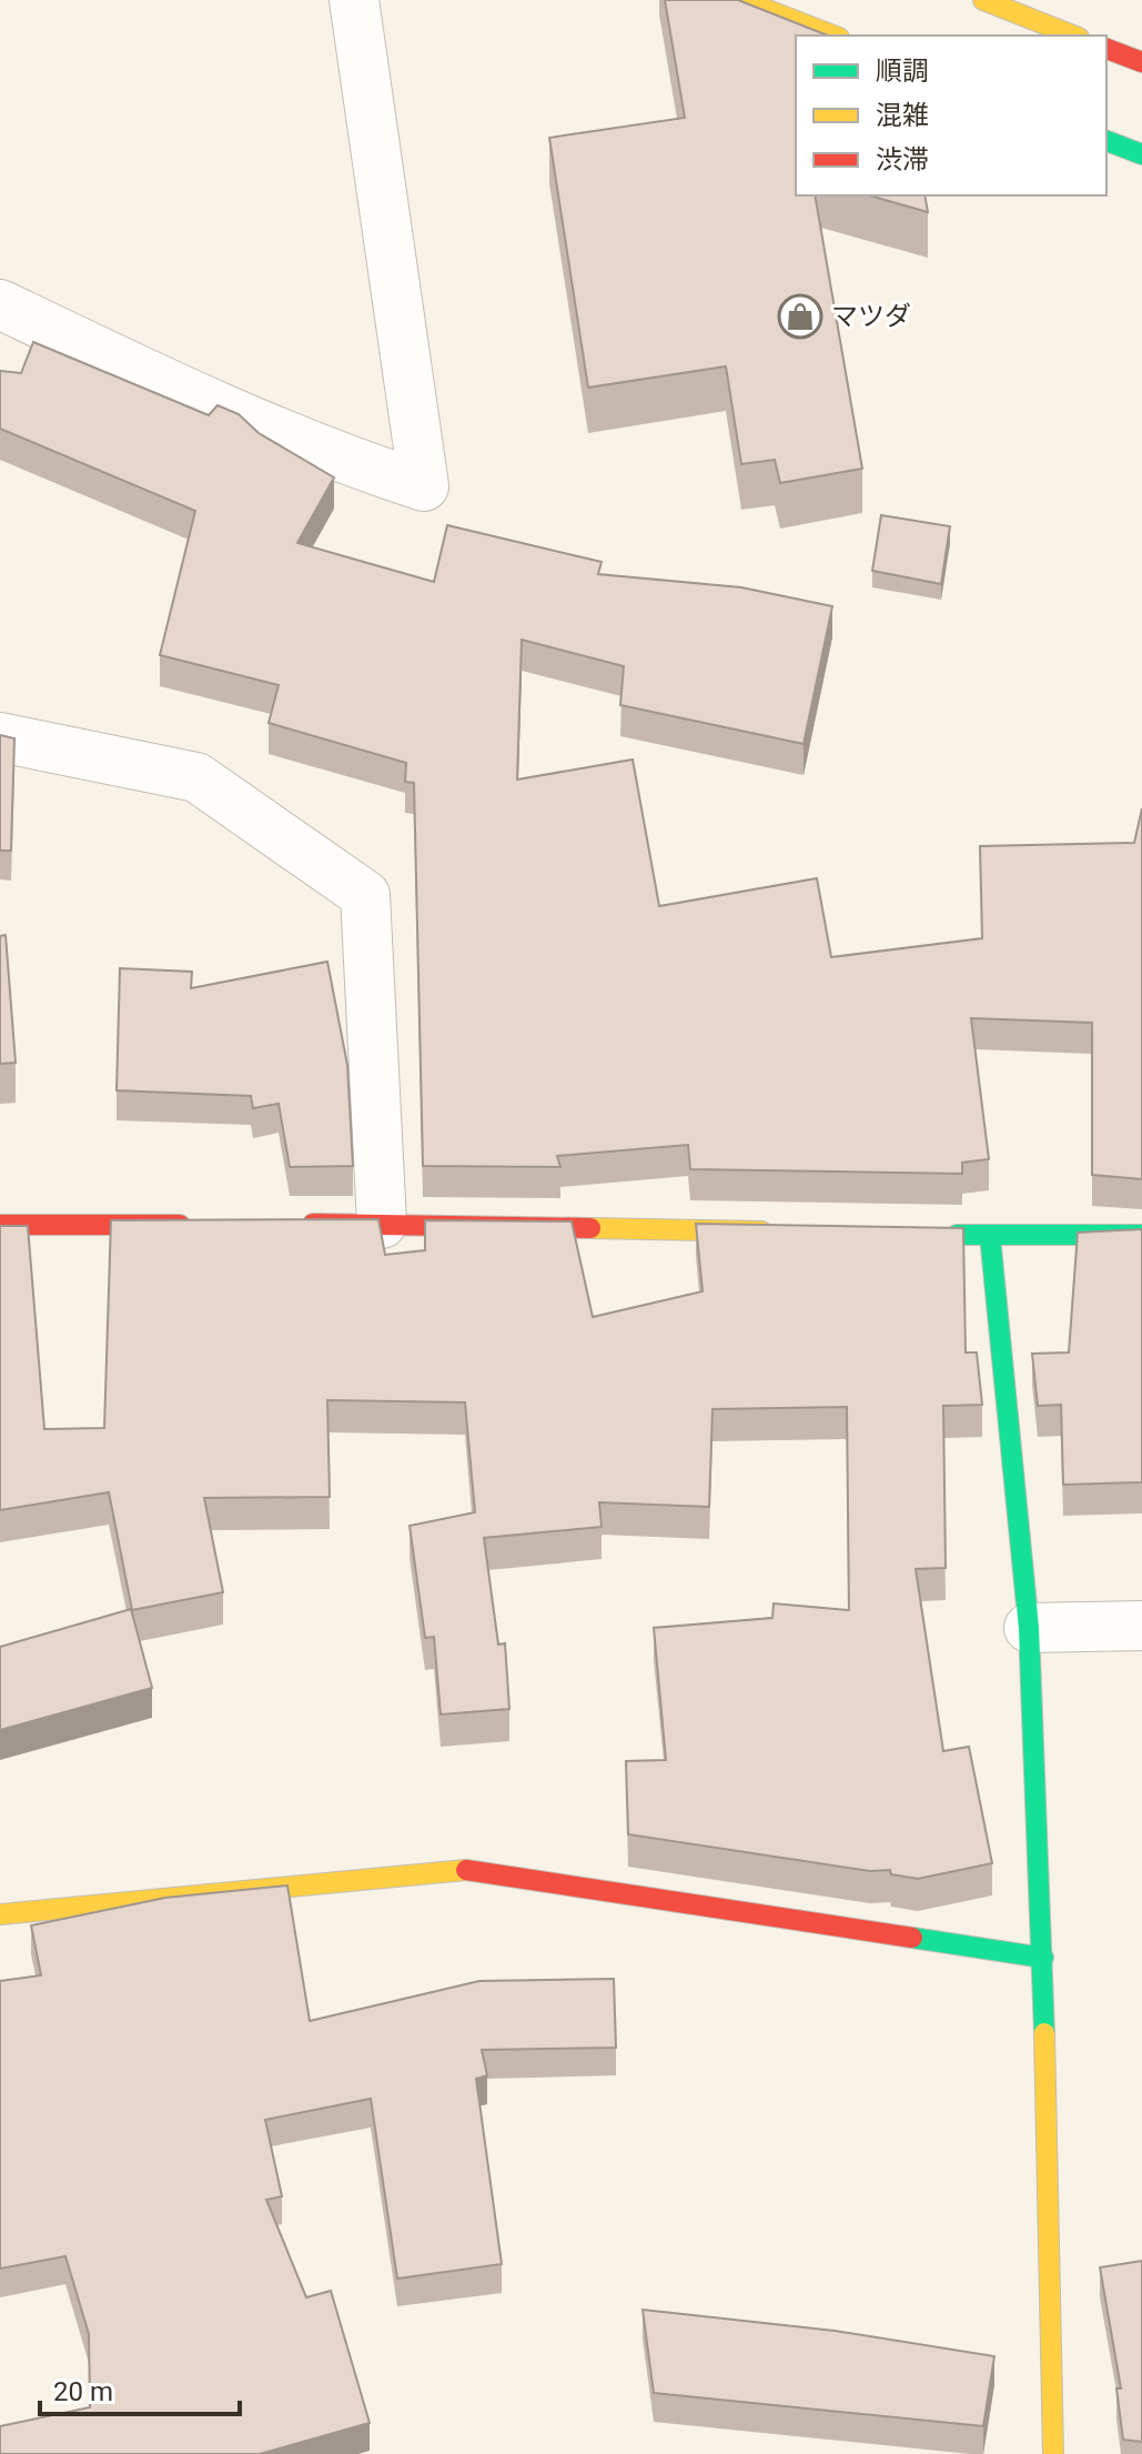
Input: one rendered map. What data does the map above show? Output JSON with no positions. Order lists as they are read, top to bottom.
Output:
{
  "places": {
    "shop": ["マツダ"]
  },
  "legend": ["順調", "混雑", "渋滞"],
  "scale_bar": "20 m"
}
